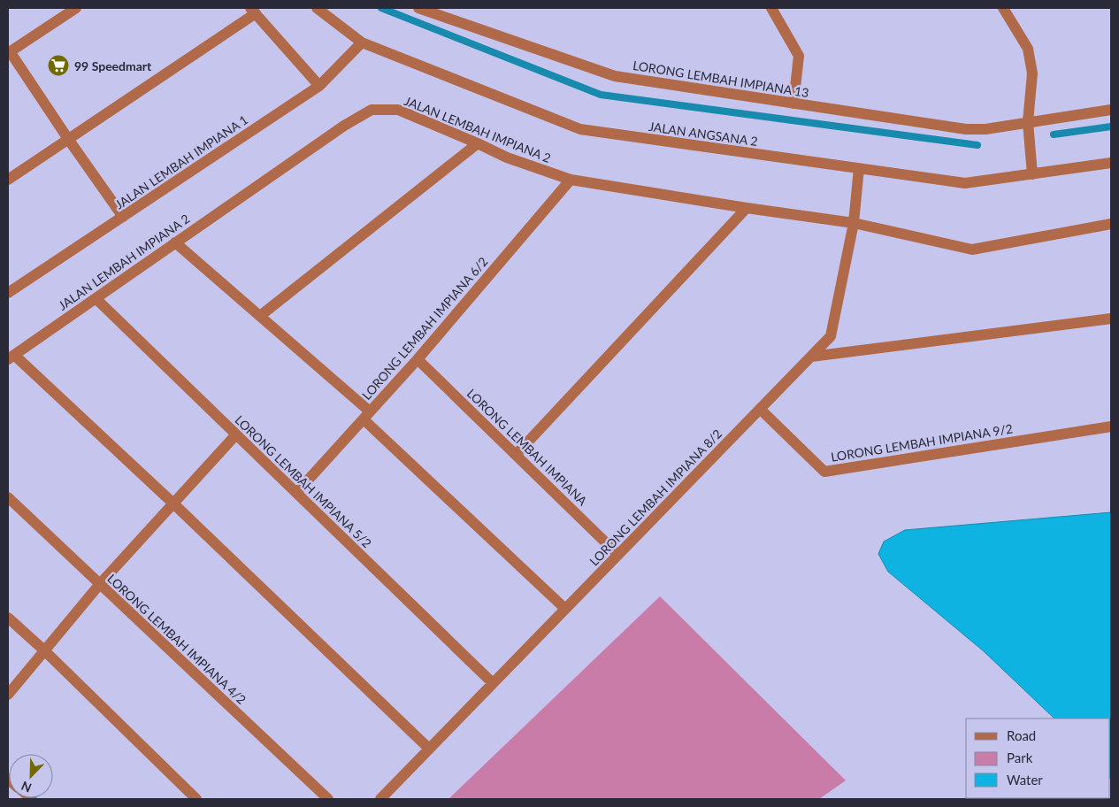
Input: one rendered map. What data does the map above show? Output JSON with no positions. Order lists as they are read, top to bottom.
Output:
{
  "streets": {
    "street": [
      "LORONG LEMBAH IMPIANA 13",
      "JALAN LEMBAH IMPIANA 2",
      "JALAN ANGSANA 2",
      "JALAN LEMBAH IMPIANA 1",
      "LORONG LEMBAH IMPIANA 6/2",
      "LORONG LEMBAH IMPIANA 9/2",
      "LORONG LEMBAH IMPIANA",
      "LORONG LEMBAH IMPIANA 5/2",
      "LORONG LEMBAH IMPIANA 8/2",
      "LORONG LEMBAH IMPIANA 4/2"
    ]
  },
  "crossings": [
    ["JALAN LEMBAH IMPIANA 2", "LORONG LEMBAH IMPIANA 6/2"],
    ["JALAN LEMBAH IMPIANA 2", "LORONG LEMBAH IMPIANA 5/2"],
    ["JALAN LEMBAH IMPIANA 2", "LORONG LEMBAH IMPIANA 8/2"],
    ["JALAN ANGSANA 2", "JALAN LEMBAH IMPIANA 1"],
    ["JALAN ANGSANA 2", "LORONG LEMBAH IMPIANA 8/2"],
    ["LORONG LEMBAH IMPIANA 6/2", "LORONG LEMBAH IMPIANA"],
    ["LORONG LEMBAH IMPIANA 6/2", "LORONG LEMBAH IMPIANA 5/2"],
    ["LORONG LEMBAH IMPIANA 9/2", "LORONG LEMBAH IMPIANA 8/2"],
    ["LORONG LEMBAH IMPIANA", "LORONG LEMBAH IMPIANA 8/2"],
    ["LORONG LEMBAH IMPIANA 5/2", "LORONG LEMBAH IMPIANA 8/2"]
  ],
  "places": {
    "supermarket": ["99 Speedmart"]
  },
  "legend": ["Road", "Park", "Water"],
  "north": "bottom left"
}
